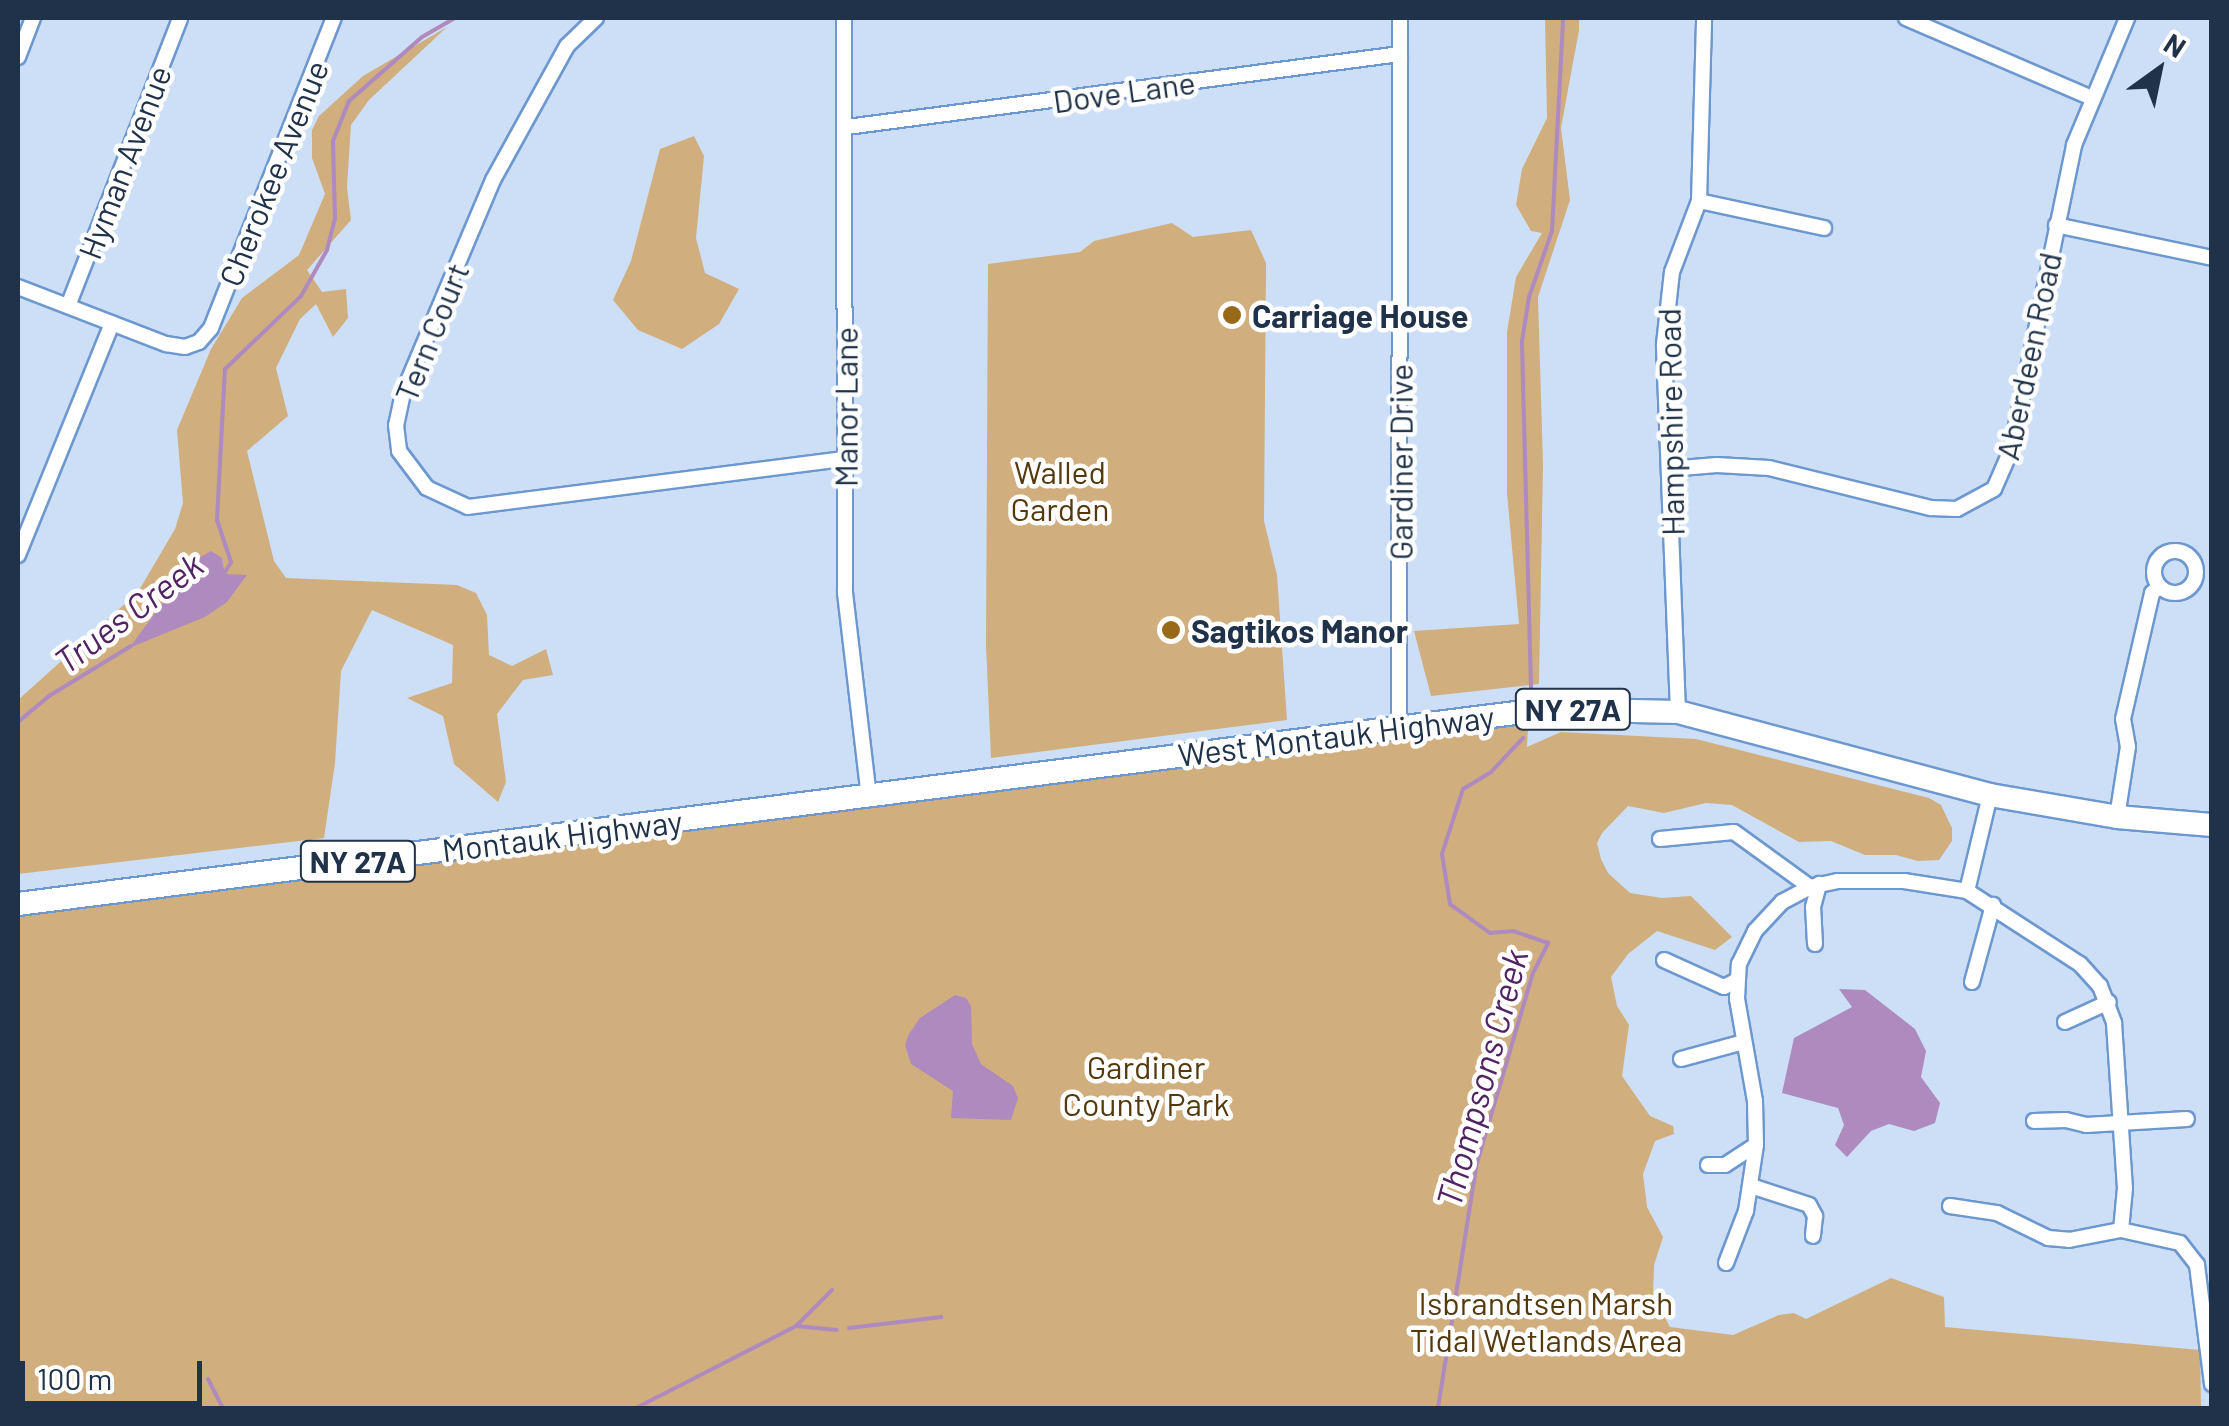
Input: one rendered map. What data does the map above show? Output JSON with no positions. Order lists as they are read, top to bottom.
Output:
{
  "streets": {
    "main road": ["NY 27A", "West Montauk Highway", "Montauk Highway"],
    "street": [
      "Dove Lane",
      "Hyman Avenue",
      "Cherokee Avenue",
      "Tern Court",
      "Aberdeen Road",
      "Manor Lane",
      "Hampshire Road",
      "Gardiner Drive"
    ]
  },
  "crossings": [
    ["Dove Lane", "Manor Lane"],
    ["Dove Lane", "Gardiner Drive"],
    ["Tern Court", "Manor Lane"],
    ["Aberdeen Road", "Hampshire Road"],
    ["Manor Lane", "West Montauk Highway"],
    ["Manor Lane", "Montauk Highway"],
    ["Hampshire Road", "West Montauk Highway"],
    ["Gardiner Drive", "West Montauk Highway"],
    ["West Montauk Highway", "Montauk Highway"]
  ],
  "water": ["Trues Creek", "Thompsons Creek"],
  "parks": ["Walled Garden", "Gardiner County Park", "Isbrandtsen Marsh Tidal Wetlands Area"],
  "places": ["Carriage House", "Sagtikos Manor"],
  "scale_bar": "100 m",
  "north": "top right"
}
